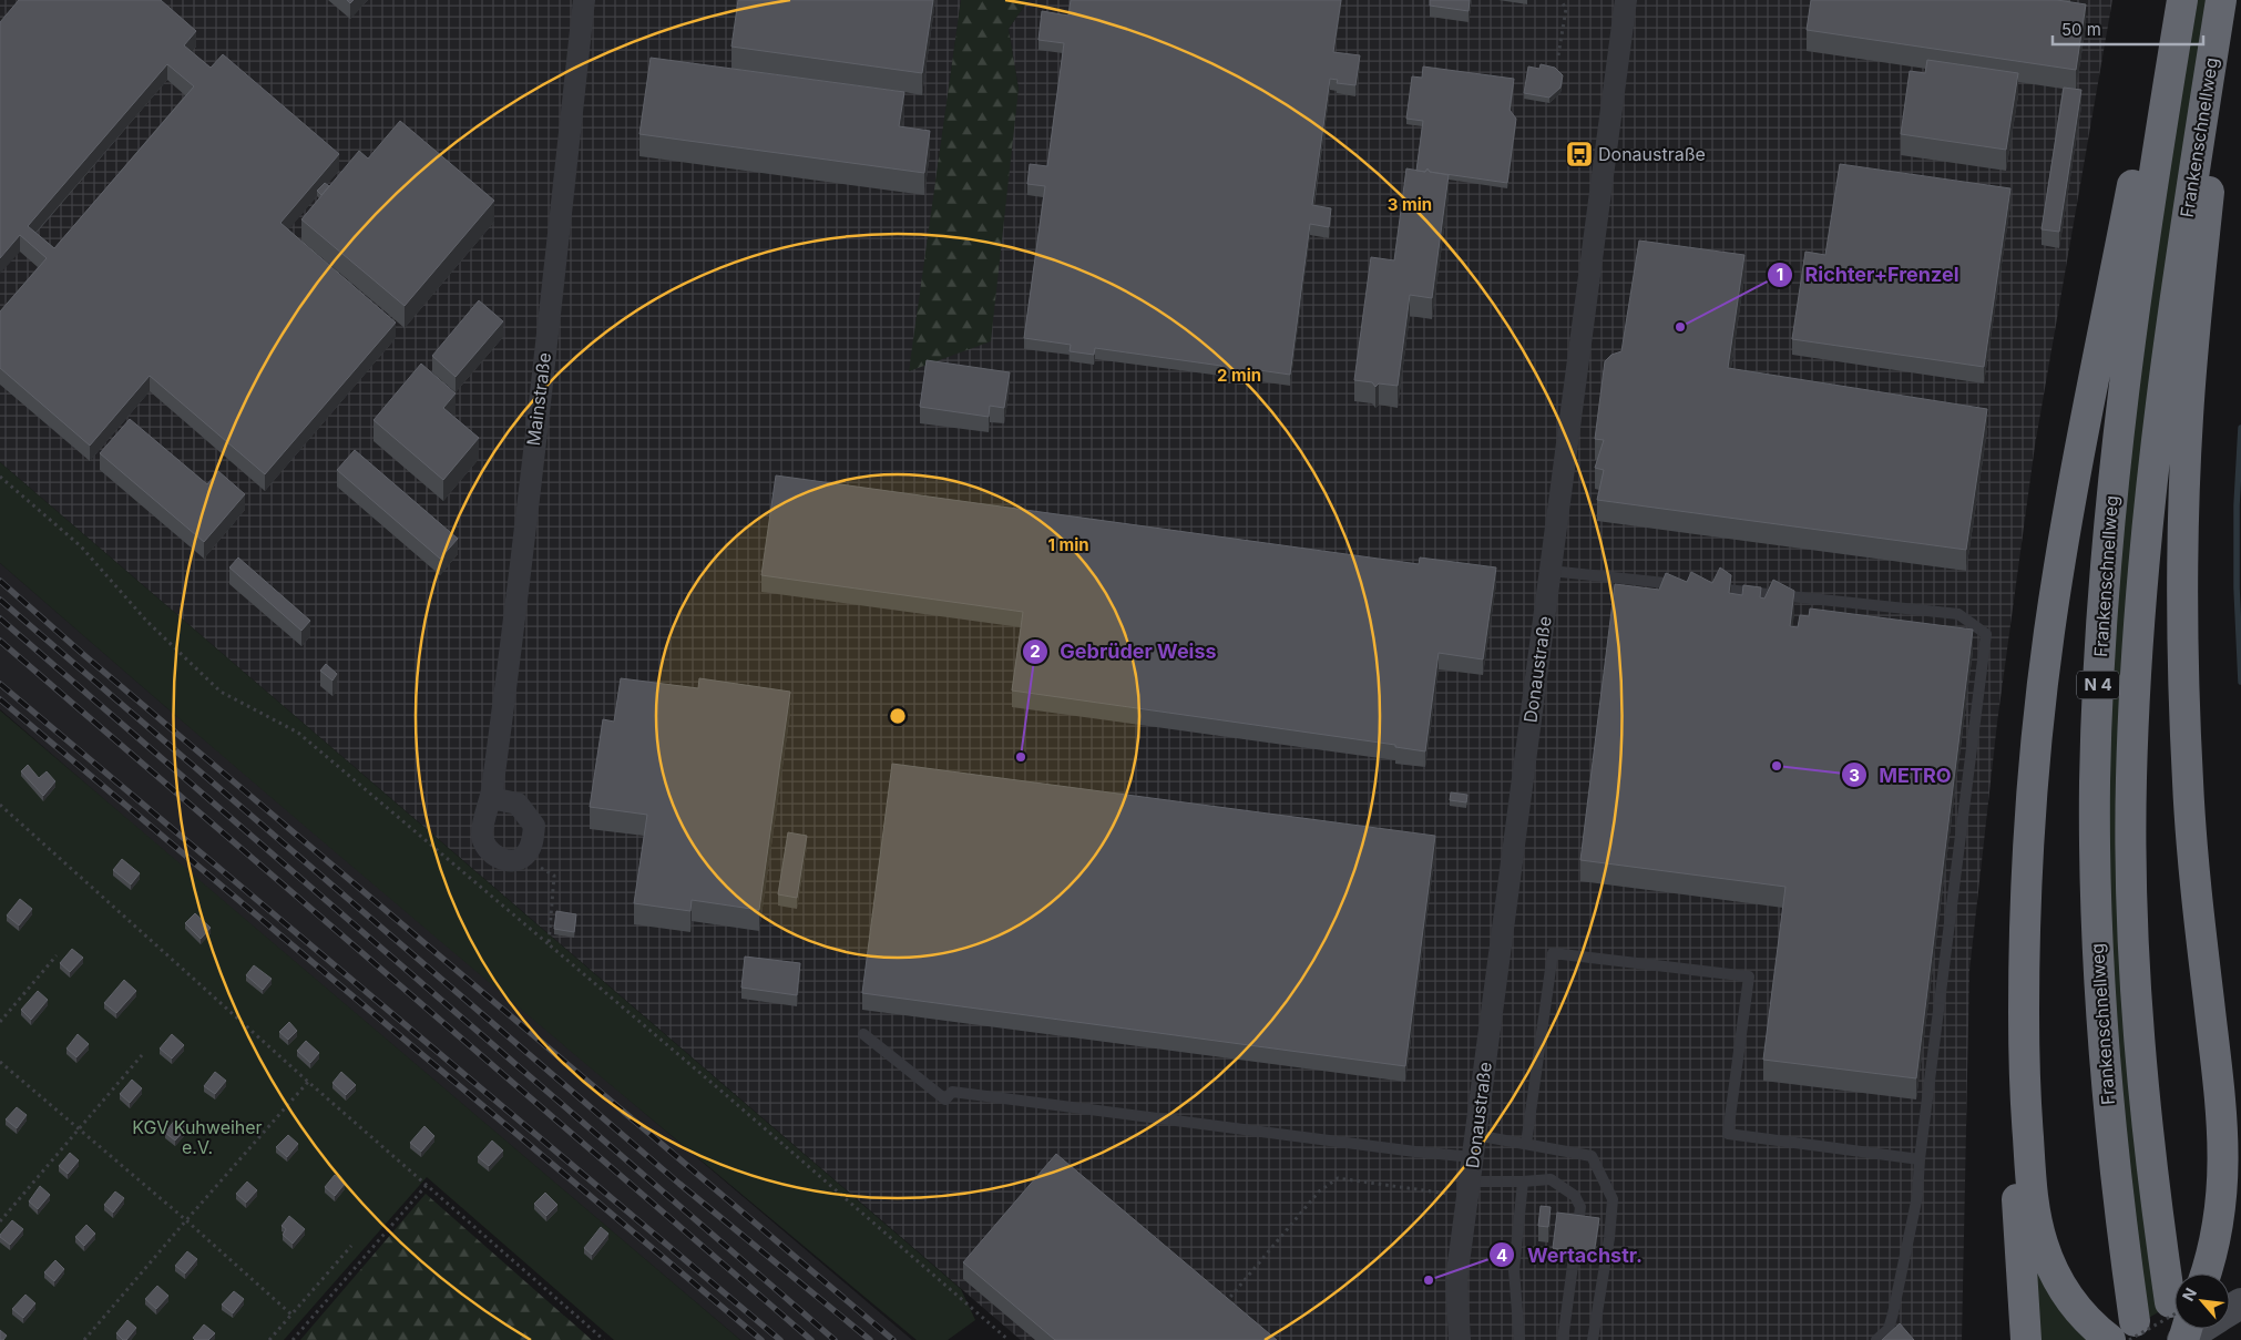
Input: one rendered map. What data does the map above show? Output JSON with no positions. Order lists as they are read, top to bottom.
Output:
{
  "streets": {
    "highway": ["Frankenschnellweg", "N 4"],
    "street": ["Mainstraße", "Donaustraße"]
  },
  "parks": ["KGV Kuhweiher e.V."],
  "places": {
    "bus stop": ["Donaustraße"],
    "other": [
      "Richter+Frenzel",
      "Gebrüder Weiss",
      "METRO",
      "Wertachstr."
    ]
  },
  "scale_bar": "50 m",
  "north": "top left",
  "rings": ["3 min", "2 min", "1 min"]
}
